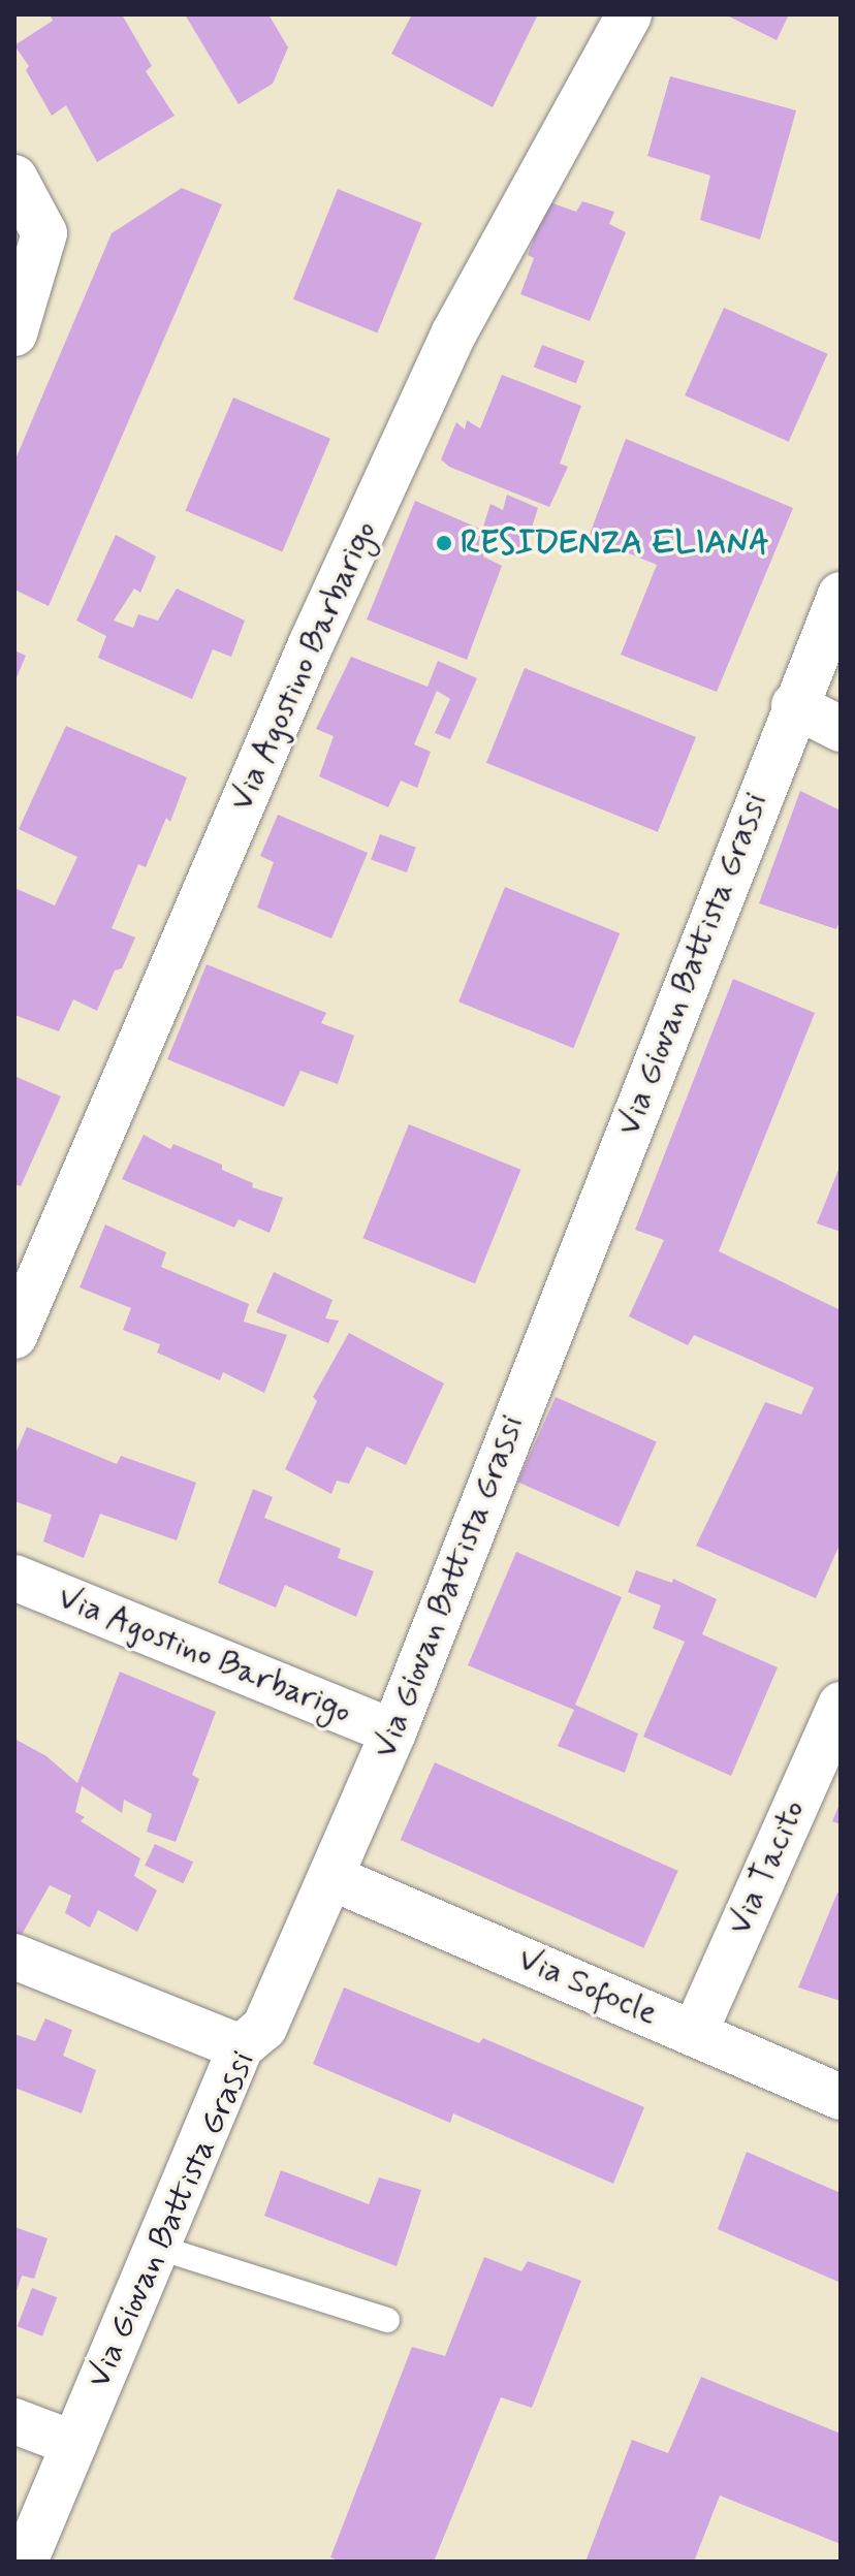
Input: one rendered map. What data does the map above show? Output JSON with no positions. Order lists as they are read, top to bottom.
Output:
{
  "streets": {
    "street": [
      "Via Agostino Barbarigo",
      "Via Giovan Battista Grassi",
      "Via Tacito",
      "Via Sofocle"
    ]
  },
  "crossings": [
    ["Via Agostino Barbarigo", "Via Giovan Battista Grassi"],
    ["Via Giovan Battista Grassi", "Via Sofocle"],
    ["Via Tacito", "Via Sofocle"]
  ],
  "places": ["RESIDENZA ELIANA"]
}
